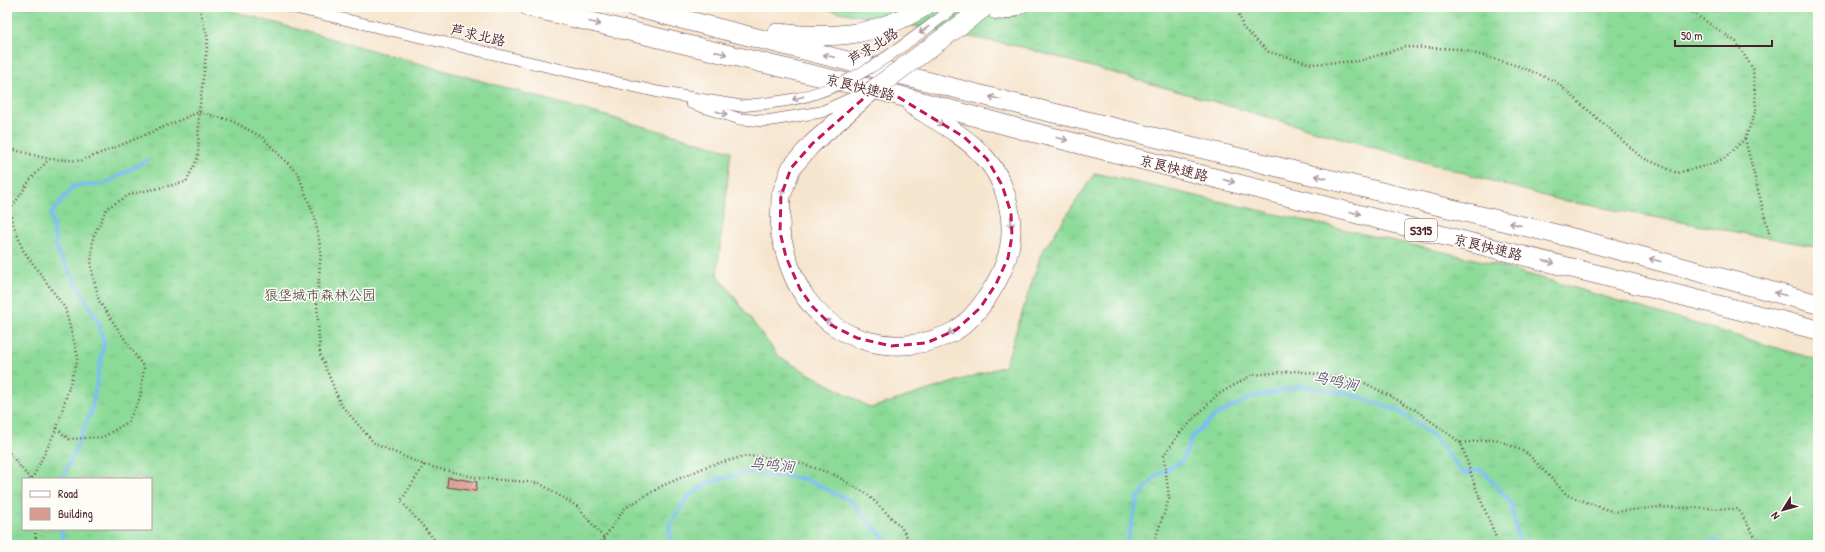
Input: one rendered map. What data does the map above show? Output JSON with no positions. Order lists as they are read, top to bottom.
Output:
{
  "streets": {
    "highway": ["京良快速路", "S315"],
    "street": ["芦求北路"]
  },
  "water": ["鸟鸣涧"],
  "parks": ["狼垡城市森林公园"],
  "legend": ["Road", "Building"],
  "scale_bar": "50 m",
  "north": "bottom left"
}
